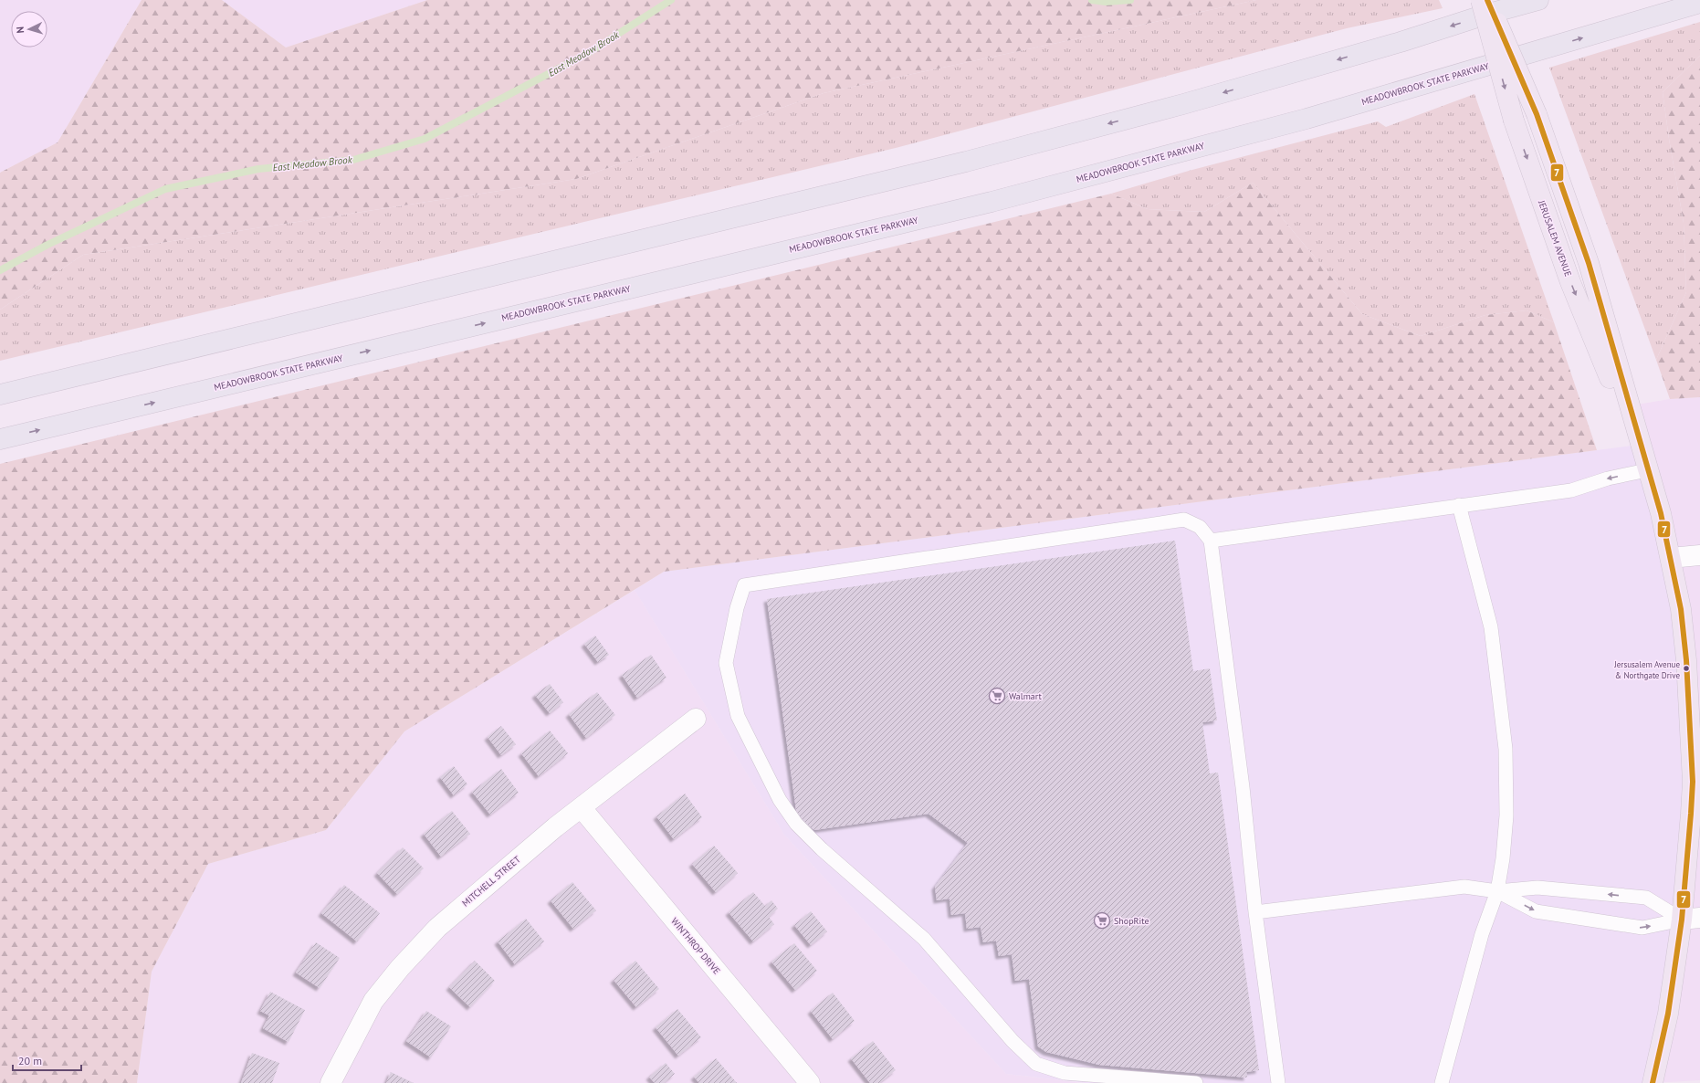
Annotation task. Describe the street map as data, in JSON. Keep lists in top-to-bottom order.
{
  "streets": {
    "highway": ["MEADOWBROOK STATE PARKWAY"],
    "main road": ["JERUSALEM AVENUE"],
    "street": ["MITCHELL STREET", "WINTHROP DRIVE"]
  },
  "crossings": [
    ["MITCHELL STREET", "WINTHROP DRIVE"]
  ],
  "water": ["East Meadow Brook"],
  "places": {
    "other": ["Jersusalem Avenue & Northgate Drive"],
    "supermarket": ["Walmart", "ShopRite"]
  },
  "lines": ["transit line 7"],
  "scale_bar": "20 m",
  "north": "left"
}
